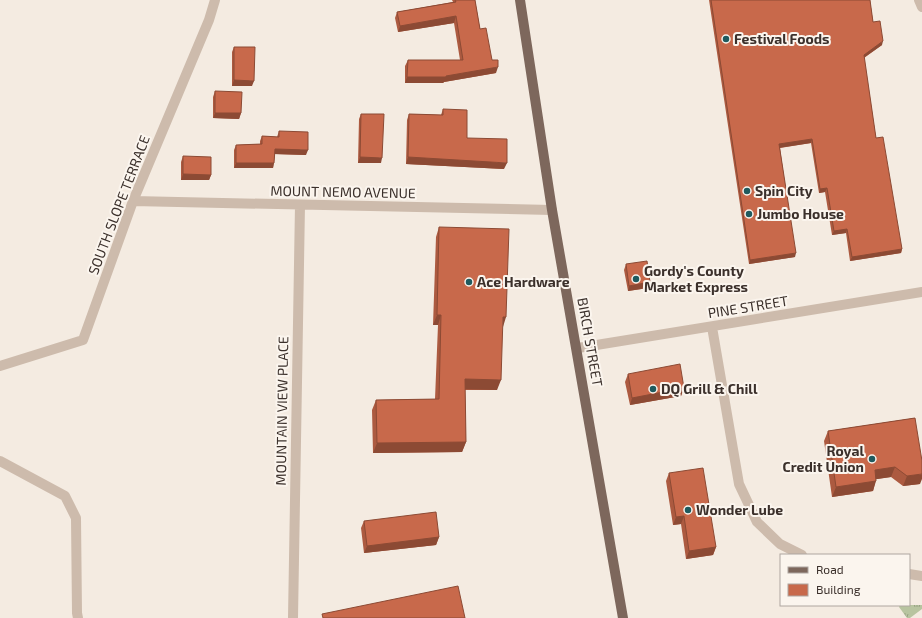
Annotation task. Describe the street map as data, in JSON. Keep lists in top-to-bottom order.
{
  "streets": {
    "main road": ["BIRCH STREET"],
    "street": [
      "MOUNT NEMO AVENUE",
      "SOUTH SLOPE TERRACE",
      "PINE STREET",
      "MOUNTAIN VIEW PLACE"
    ]
  },
  "crossings": [
    ["MOUNT NEMO AVENUE", "SOUTH SLOPE TERRACE"],
    ["MOUNT NEMO AVENUE", "BIRCH STREET"],
    ["MOUNT NEMO AVENUE", "MOUNTAIN VIEW PLACE"],
    ["PINE STREET", "BIRCH STREET"]
  ],
  "places": [
    "Festival Foods",
    "Spin City",
    "Jumbo House",
    "Gordy's County Market Express",
    "Ace Hardware",
    "DQ Grill & Chill",
    "Royal Credit Union",
    "Wonder Lube"
  ],
  "legend": ["Road", "Building"]
}
